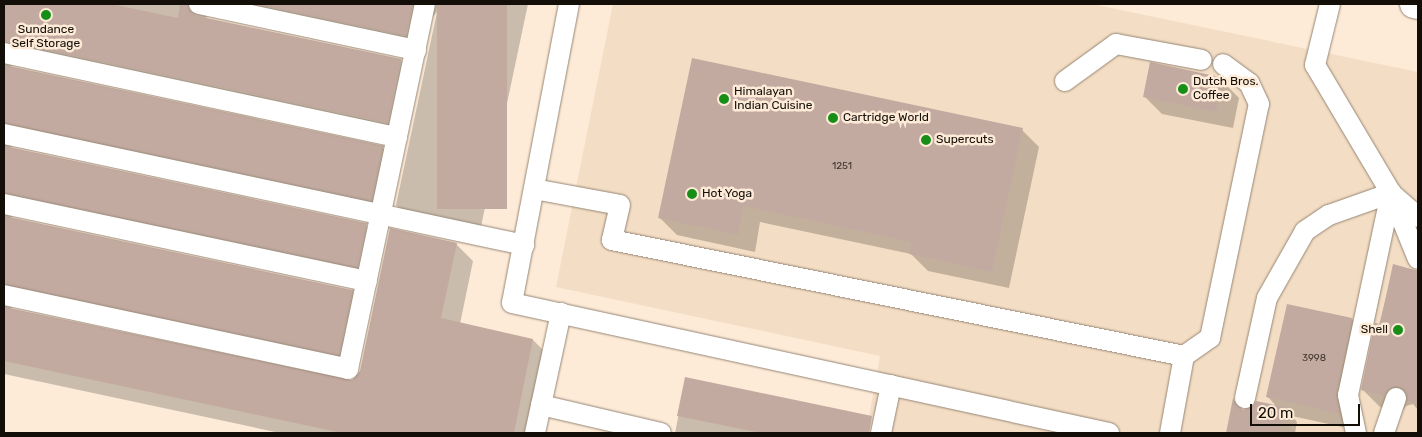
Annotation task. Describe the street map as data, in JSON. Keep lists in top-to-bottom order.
{
  "places": [
    "Sundance Self Storage",
    "Dutch Bros. Coffee",
    "Himalayan Indian Cuisine",
    "Cartridge World",
    "Supercuts",
    "Hot Yoga",
    "Shell"
  ],
  "house_numbers": ["1251", "3998"],
  "scale_bar": "20 m"
}
